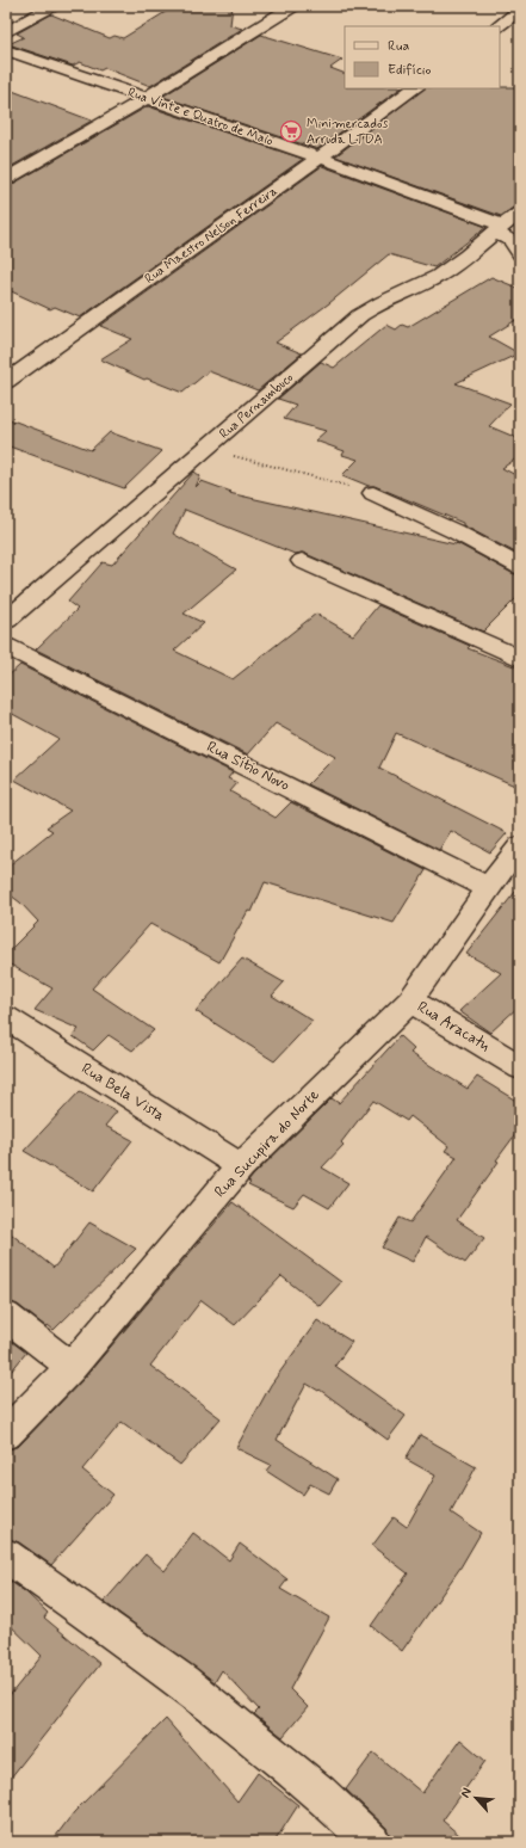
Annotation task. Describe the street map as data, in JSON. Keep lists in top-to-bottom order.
{
  "streets": {
    "street": [
      "Rua Vinte e Quatro de Maio",
      "Rua Maestro Nelson Ferreira",
      "Rua Pernambuco",
      "Rua Sítio Novo",
      "Rua Aracatu",
      "Rua Bela Vista",
      "Rua Sucupira do Norte"
    ]
  },
  "crossings": [
    ["Rua Vinte e Quatro de Maio", "Rua Maestro Nelson Ferreira"],
    ["Rua Vinte e Quatro de Maio", "Rua Pernambuco"],
    ["Rua Sítio Novo", "Rua Sucupira do Norte"],
    ["Rua Aracatu", "Rua Sucupira do Norte"],
    ["Rua Bela Vista", "Rua Sucupira do Norte"]
  ],
  "places": {
    "supermarket": ["Minimercados Arruda LTDA"]
  },
  "legend": ["Rua", "Edifício"],
  "north": "top left"
}
